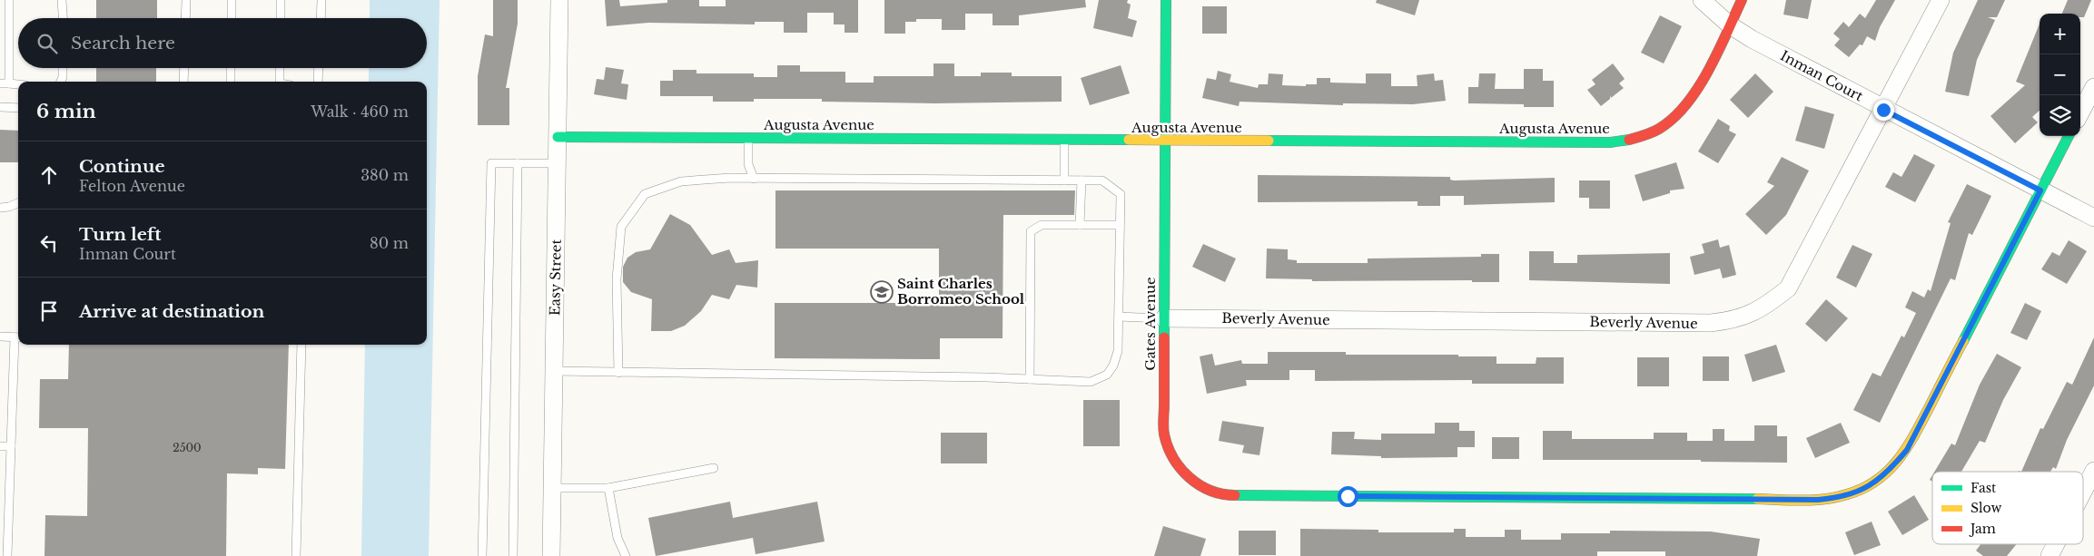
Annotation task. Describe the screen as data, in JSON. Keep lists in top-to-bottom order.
{
  "streets": {
    "street": [
      "Inman Court",
      "Augusta Avenue",
      "Easy Street",
      "Beverly Avenue",
      "Gates Avenue"
    ]
  },
  "crossings": [
    ["Inman Court", "Augusta Avenue"],
    ["Inman Court", "Beverly Avenue"],
    ["Inman Court", "Gates Avenue"],
    ["Augusta Avenue", "Easy Street"],
    ["Augusta Avenue", "Gates Avenue"],
    ["Beverly Avenue", "Gates Avenue"]
  ],
  "places": {
    "school or university": ["Saint Charles Borromeo School"]
  },
  "house_numbers": ["2500"],
  "legend": ["Fast", "Slow", "Jam"],
  "page": {
    "map_buttons": ["+", "−"],
    "search": "Search here",
    "heading": ["6 min", "Walk · 460 m"],
    "list": [
      ["Continue", "Felton Avenue", "380 m"],
      ["Turn left", "Inman Court", "80 m"],
      "Arrive at destination"
    ]
  }
}
